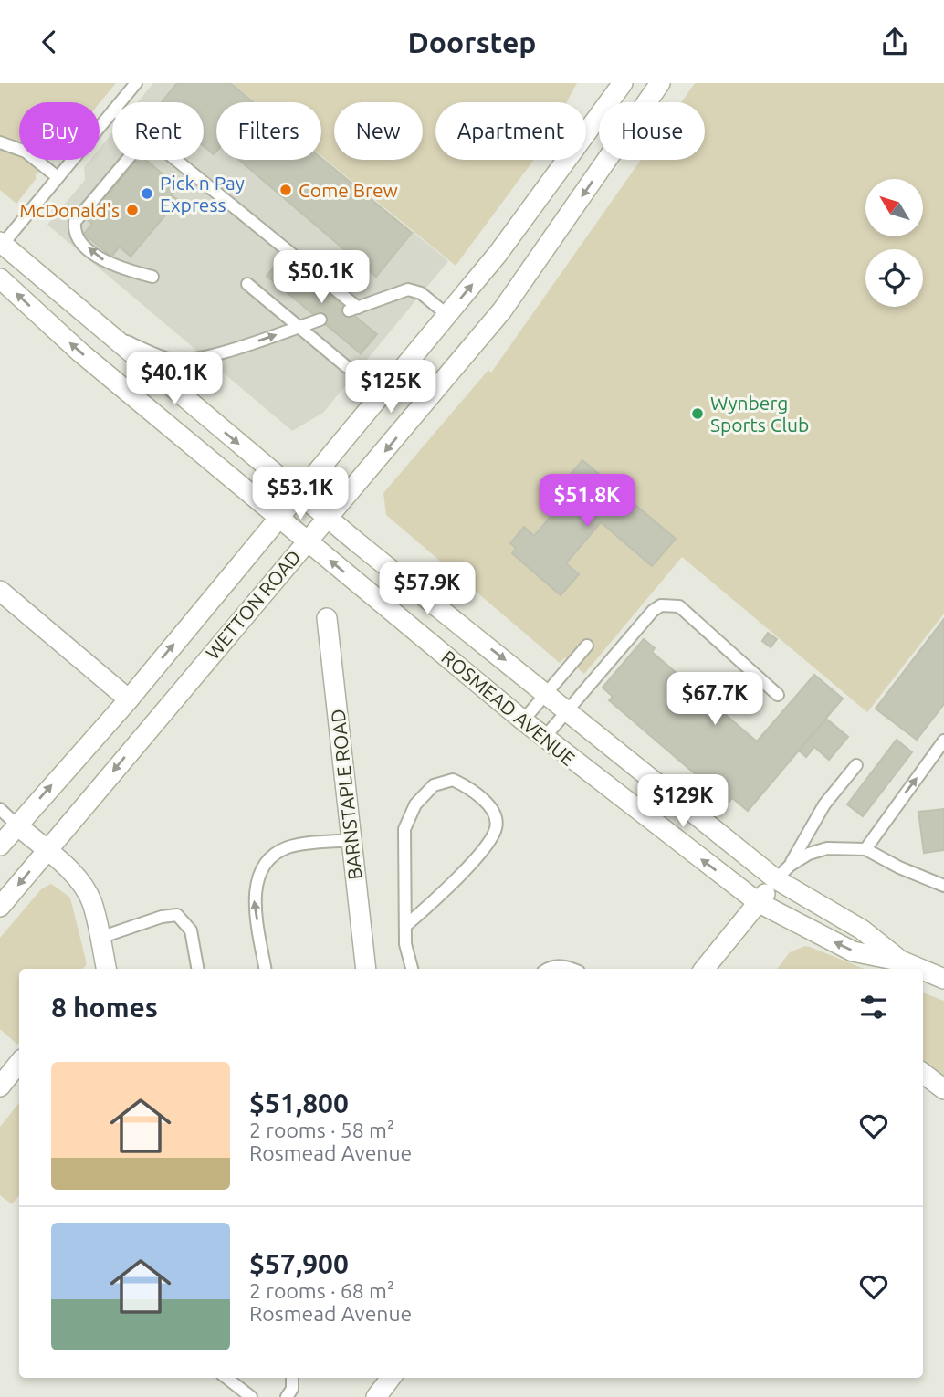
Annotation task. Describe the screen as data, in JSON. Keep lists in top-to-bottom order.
{
  "streets": {
    "main road": ["WETTON ROAD", "ROSMEAD AVENUE", "BARNSTAPLE ROAD"]
  },
  "crossings": [
    ["WETTON ROAD", "ROSMEAD AVENUE"]
  ],
  "places": [
    "Come Brew",
    "Pick n Pay Express",
    "McDonald's",
    "Wynberg Sports Club"
  ],
  "north": "top left",
  "page": {
    "header": "Doorstep",
    "chip": [
      "Buy",
      "Rent",
      "Filters",
      "New",
      "Apartment",
      "House"
    ],
    "price": [
      "$50.1K",
      "$40.1K",
      "$125K",
      "$53.1K",
      "$51.8K",
      "$57.9K",
      "$67.7K",
      "$129K"
    ],
    "heading": "8 homes",
    "list": [
      {
        "name": "$51,800",
        "note": "2 rooms · 58 m² · Rosmead Avenue"
      },
      {
        "name": "$57,900",
        "note": "2 rooms · 68 m² · Rosmead Avenue"
      }
    ]
  }
}
